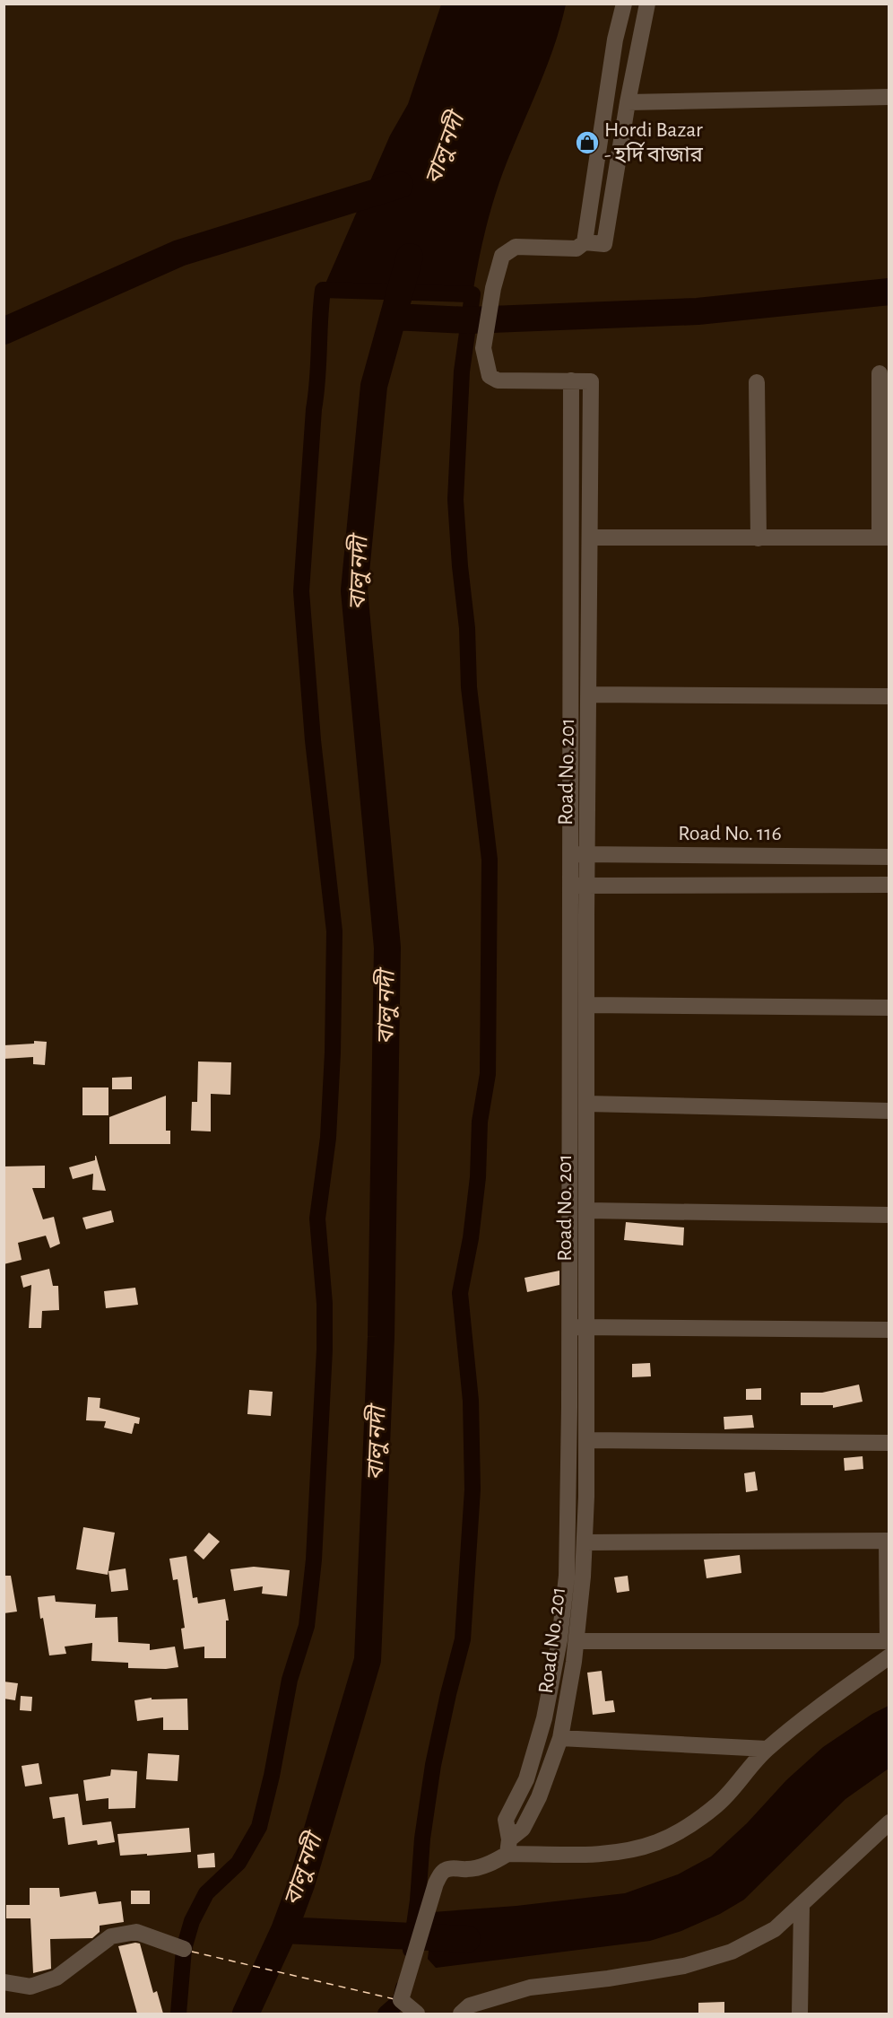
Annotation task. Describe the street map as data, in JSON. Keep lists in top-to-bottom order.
{
  "streets": {
    "street": ["Road No. 201", "Road No. 116"]
  },
  "crossings": [
    ["Road No. 201", "Road No. 116"]
  ],
  "water": ["বালু নদী"],
  "places": {
    "shop": ["Hordi Bazar - হর্দি বাজার"]
  }
}
